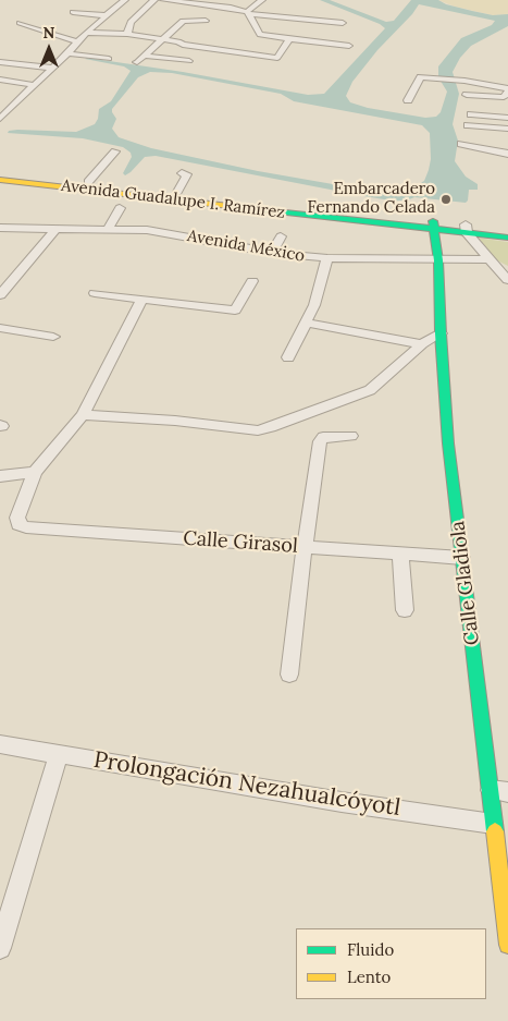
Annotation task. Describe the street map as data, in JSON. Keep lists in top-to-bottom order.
{
  "streets": {
    "main road": ["Avenida Guadalupe I. Ramírez", "Calle Gladiola"],
    "street": ["Avenida México", "Calle Girasol", "Prolongación Nezahualcóyotl"]
  },
  "crossings": [
    ["Avenida Guadalupe I. Ramírez", "Calle Gladiola"],
    ["Avenida México", "Calle Gladiola"],
    ["Calle Girasol", "Calle Gladiola"],
    ["Calle Gladiola", "Prolongación Nezahualcóyotl"]
  ],
  "places": ["Embarcadero Fernando Celada"],
  "legend": ["Fluido", "Lento"],
  "north": "top"
}
